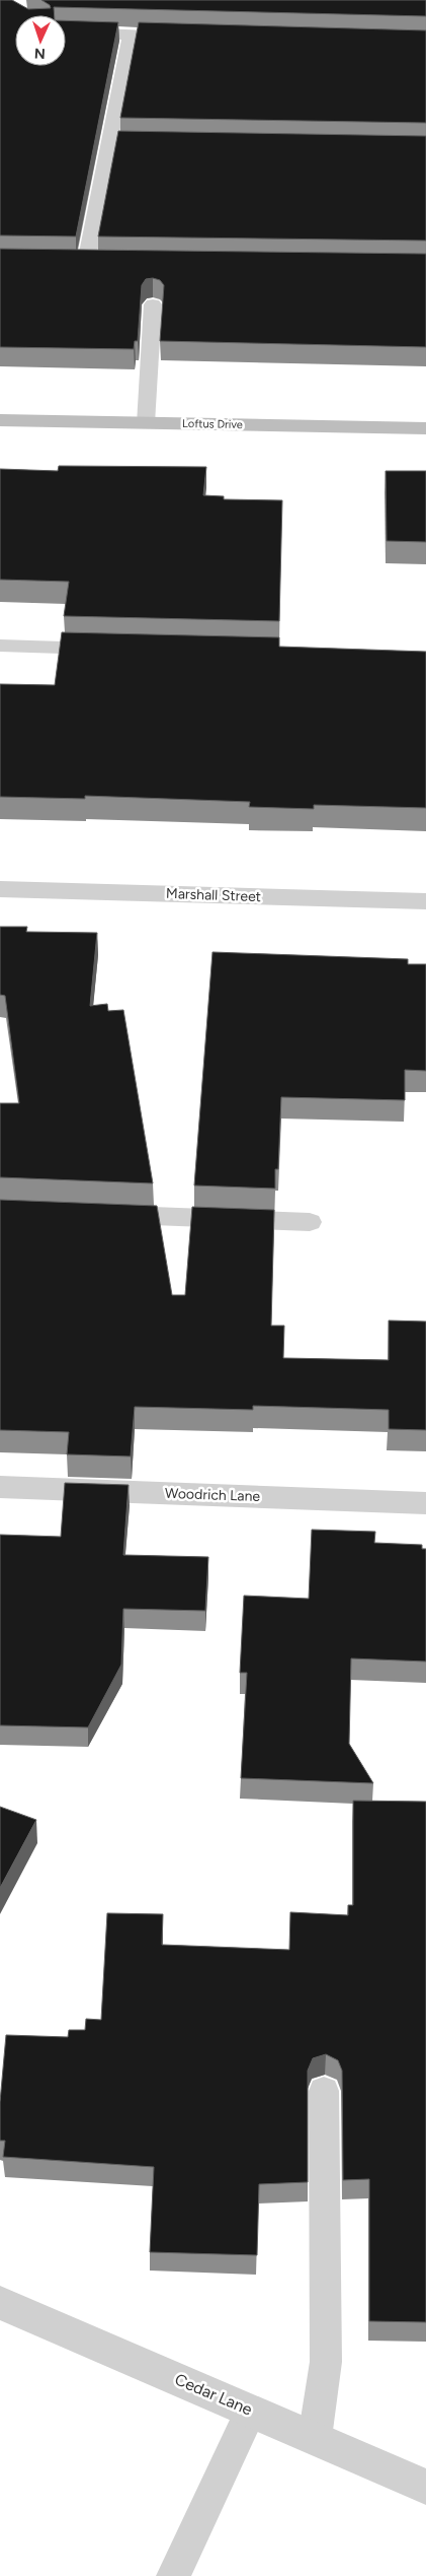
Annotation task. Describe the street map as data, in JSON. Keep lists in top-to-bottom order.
{
  "streets": {
    "main road": ["Loftus Drive"],
    "street": ["Marshall Street", "Woodrich Lane", "Cedar Lane"]
  },
  "north": "bottom"
}
